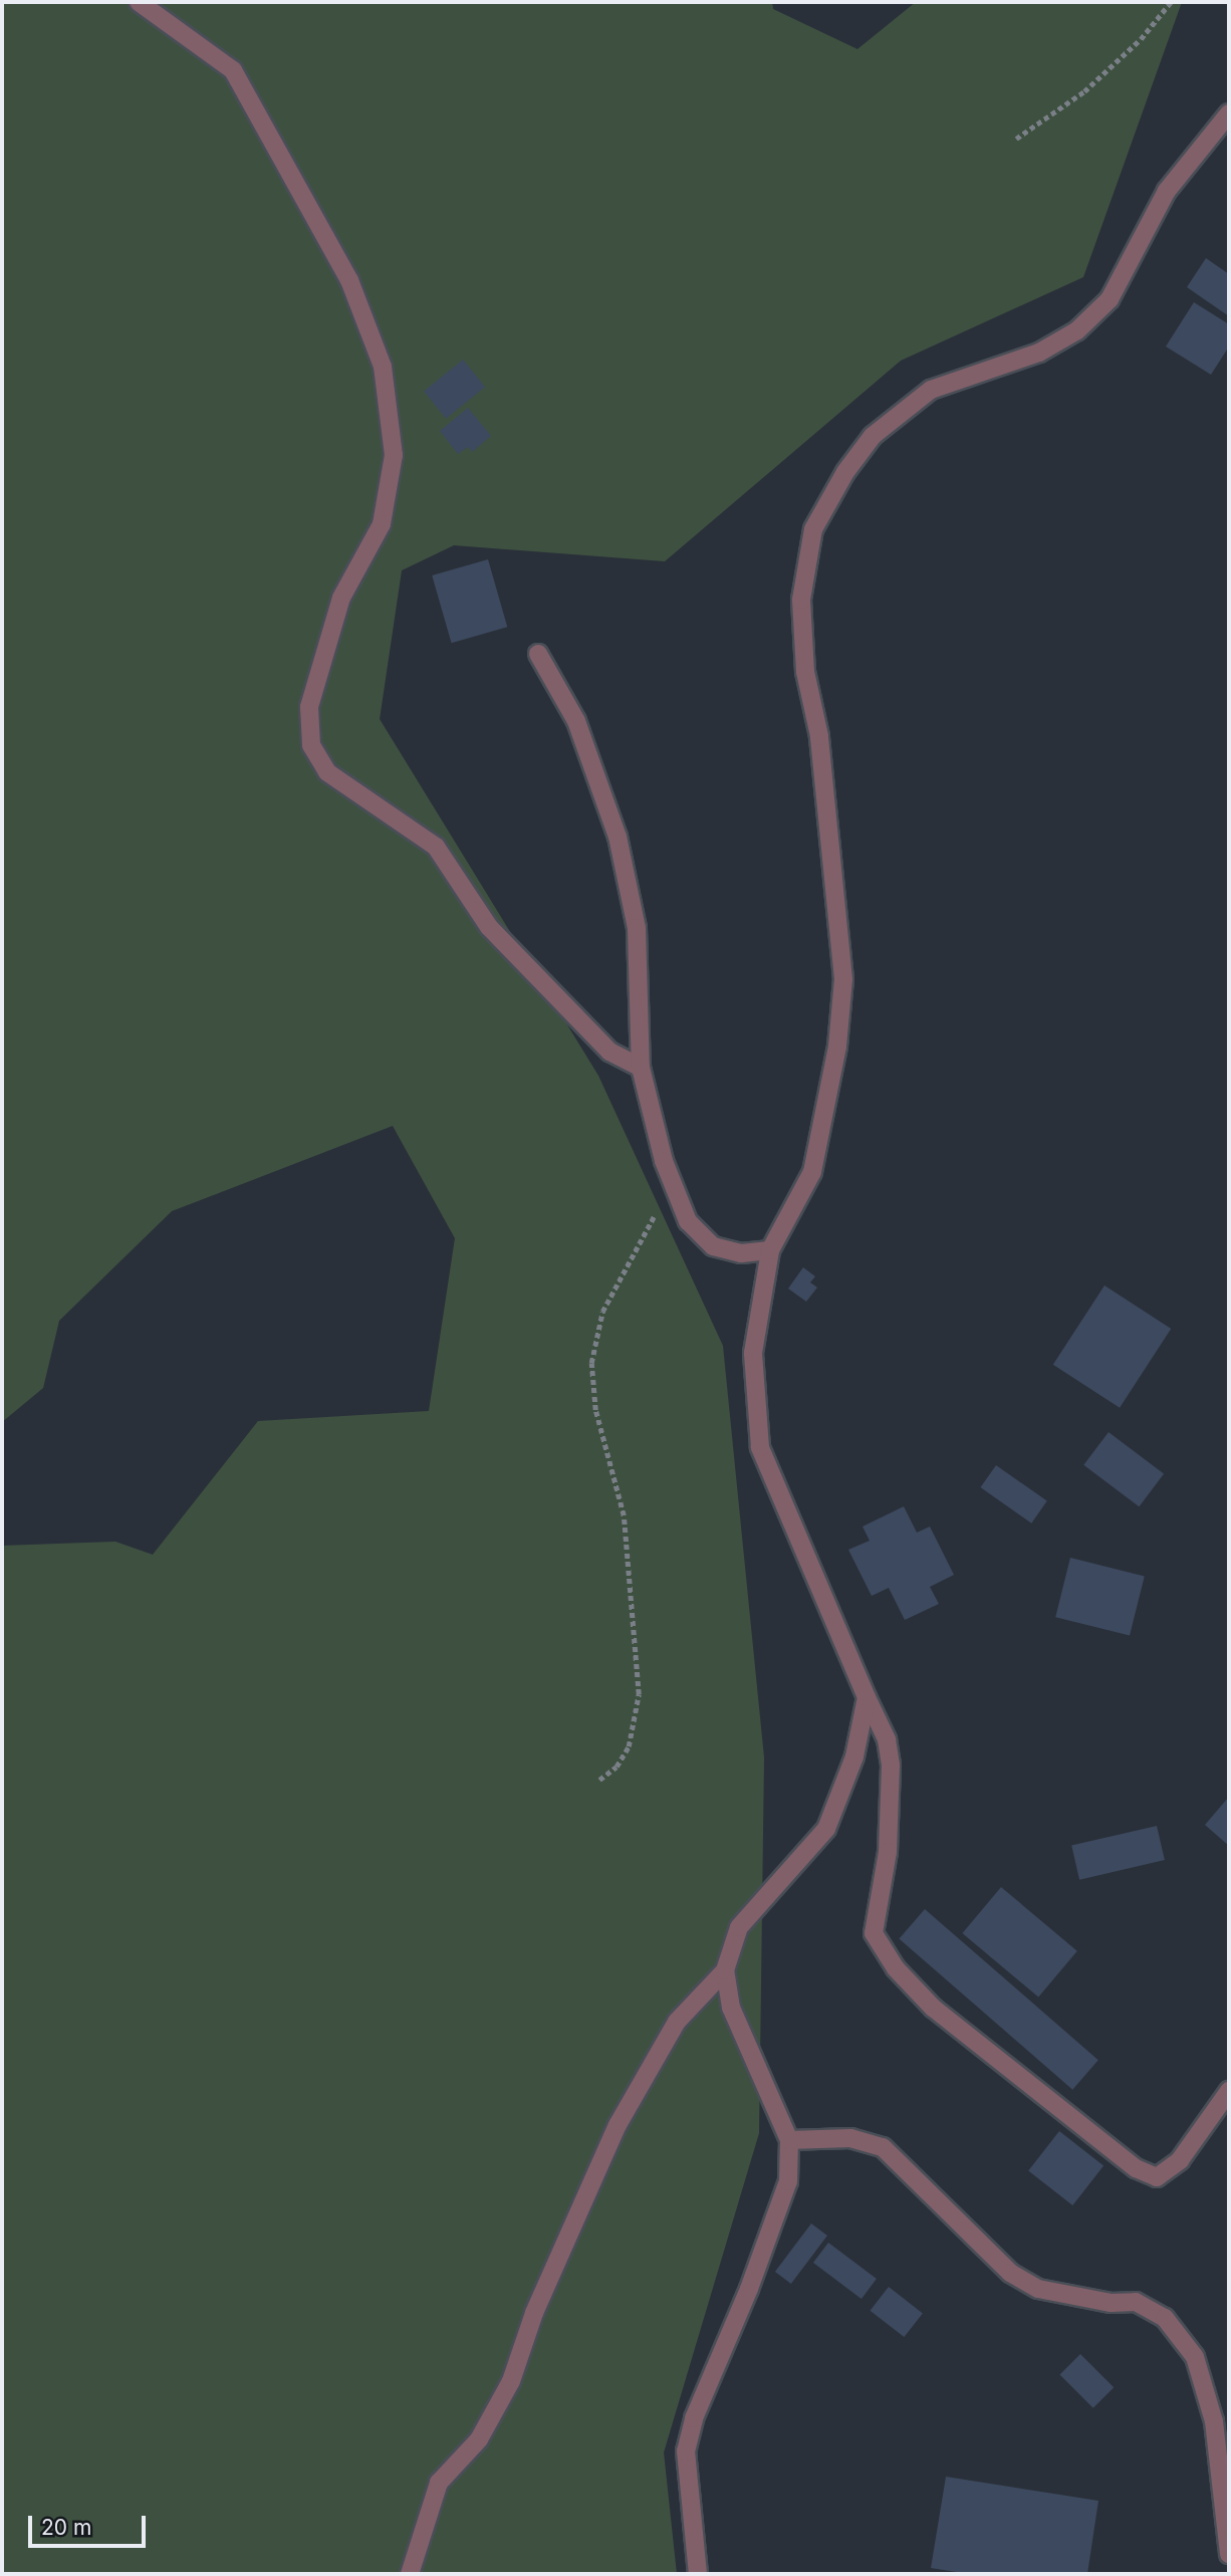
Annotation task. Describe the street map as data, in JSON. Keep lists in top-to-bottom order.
{
  "scale_bar": "20 m"
}
